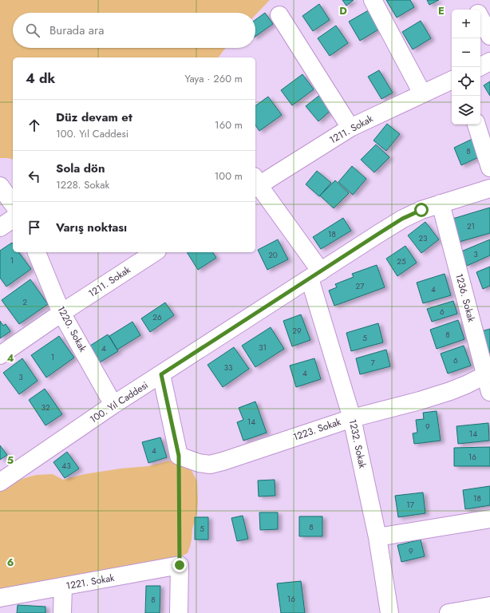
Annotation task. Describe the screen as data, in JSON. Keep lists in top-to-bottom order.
{
  "streets": {
    "street": [
      "1211. Sokak",
      "1236. Sokak",
      "1220. Sokak",
      "100. Yıl Caddesi",
      "1223. Sokak",
      "1232. Sokak",
      "1221. Sokak"
    ]
  },
  "crossings": [
    ["1211. Sokak", "1220. Sokak"],
    ["1211. Sokak", "1232. Sokak"],
    ["1236. Sokak", "100. Yıl Caddesi"],
    ["1236. Sokak", "1223. Sokak"],
    ["1220. Sokak", "100. Yıl Caddesi"],
    ["100. Yıl Caddesi", "1232. Sokak"],
    ["1223. Sokak", "1232. Sokak"]
  ],
  "house_numbers": [
    "8",
    "21",
    "18",
    "23",
    "3",
    "20",
    "1",
    "25",
    "27",
    "4",
    "2",
    "6",
    "26",
    "29",
    "8",
    "5",
    "31",
    "4",
    "1",
    "6",
    "7",
    "33",
    "4",
    "3",
    "32",
    "14",
    "9",
    "14",
    "4",
    "16",
    "43",
    "18",
    "17",
    "8",
    "5",
    "9",
    "16",
    "8"
  ],
  "page": {
    "map_buttons": ["+", "−"],
    "search": "Burada ara",
    "heading": ["4 dk", "Yaya · 260 m"],
    "list": [
      ["Düz devam et", "100. Yıl Caddesi", "160 m"],
      ["Sola dön", "1228. Sokak", "100 m"],
      "Varış noktası"
    ]
  },
  "grid": {
    "columns": ["D", "E"],
    "rows": ["4", "5", "6"]
  }
}
